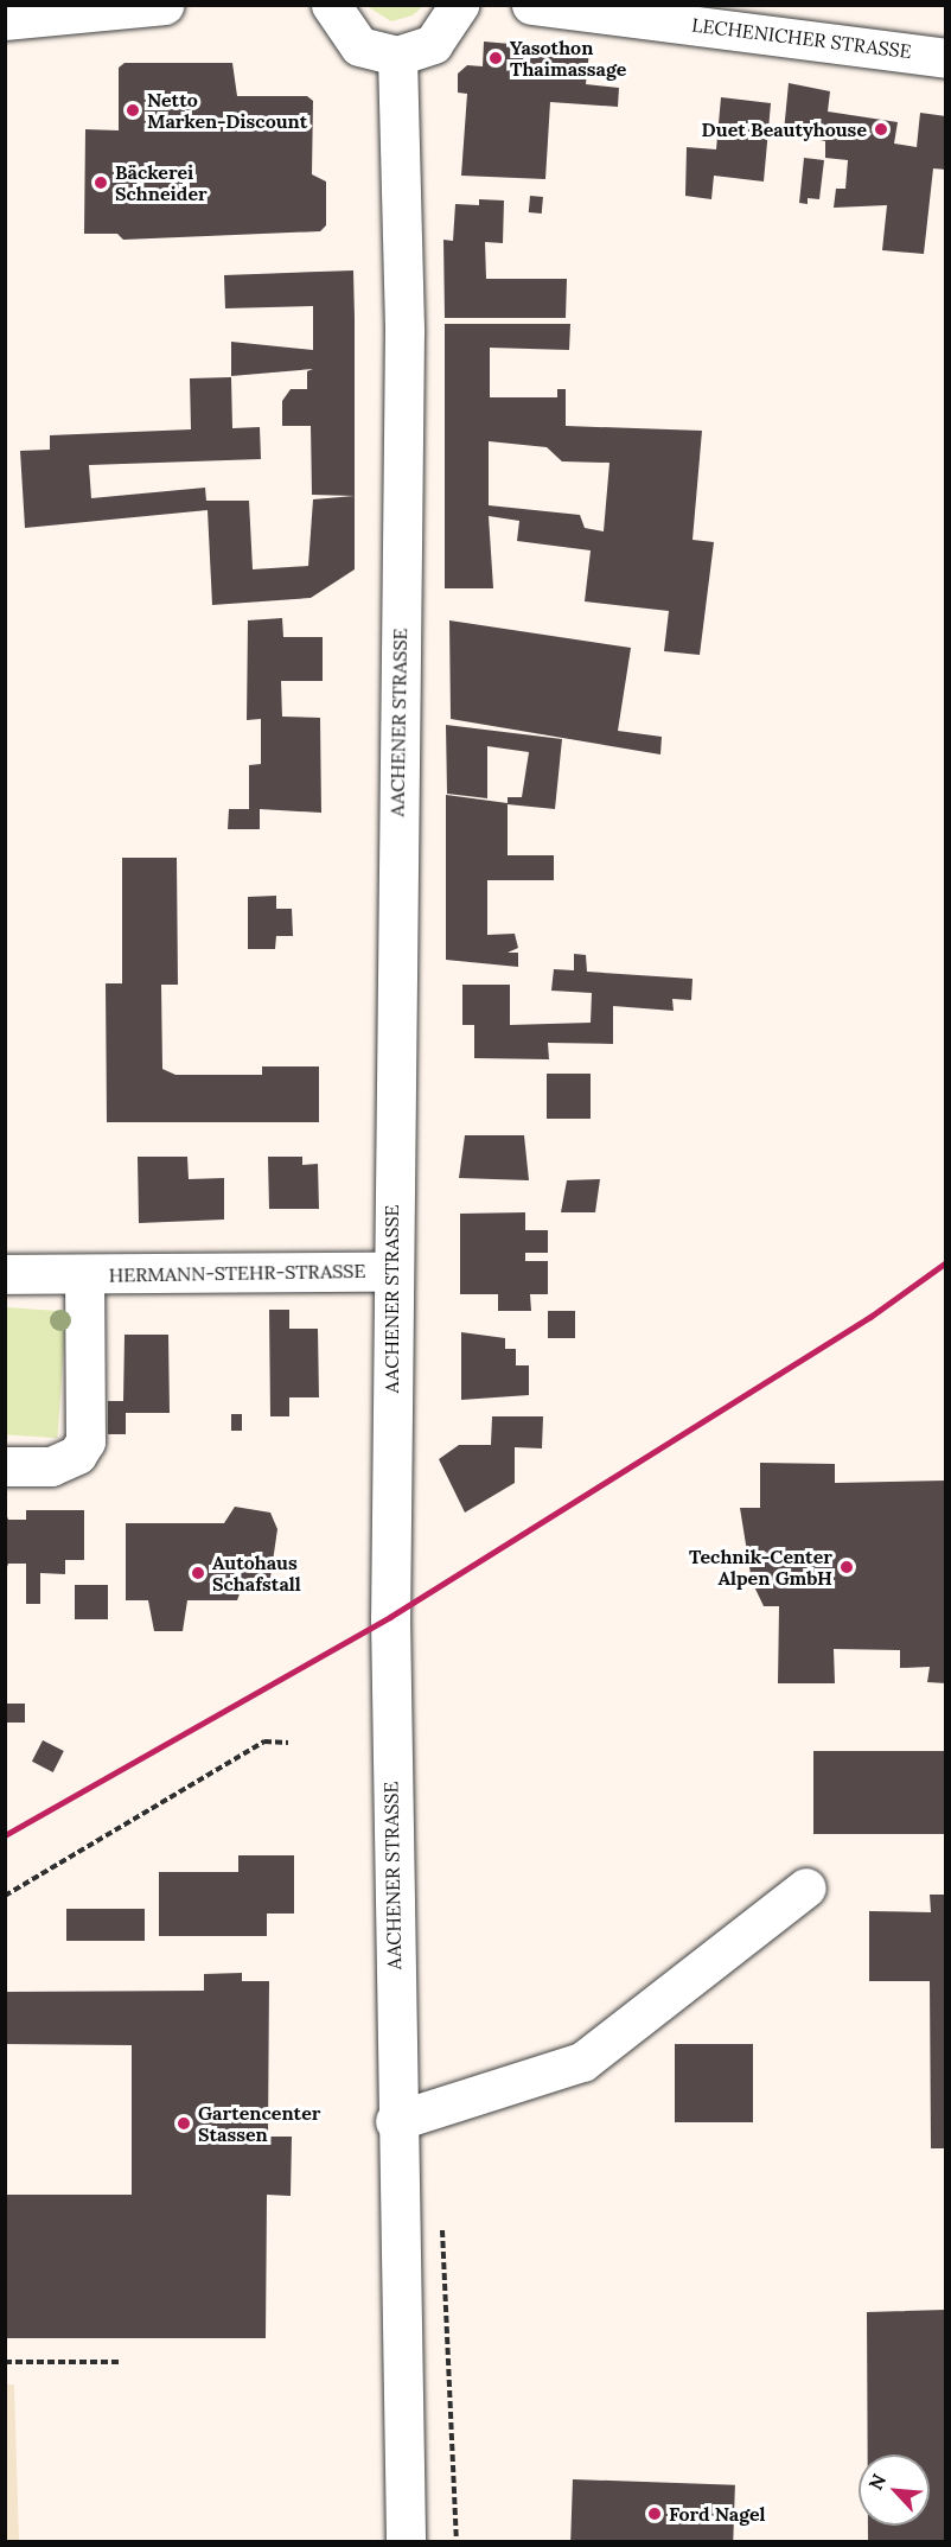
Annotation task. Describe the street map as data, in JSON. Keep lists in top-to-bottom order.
{
  "streets": {
    "street": ["LECHENICHER STRASSE", "AACHENER STRASSE", "HERMANN-STEHR-STRASSE"]
  },
  "crossings": [
    ["AACHENER STRASSE", "HERMANN-STEHR-STRASSE"]
  ],
  "places": [
    "Yasothon Thaimassage",
    "Netto Marken-Discount",
    "Duet Beautyhouse",
    "Bäckerei Schneider",
    "Technik-Center Alpen GmbH",
    "Autohaus Schafstall",
    "Gartencenter Stassen",
    "Ford Nagel"
  ],
  "north": "top left"
}
